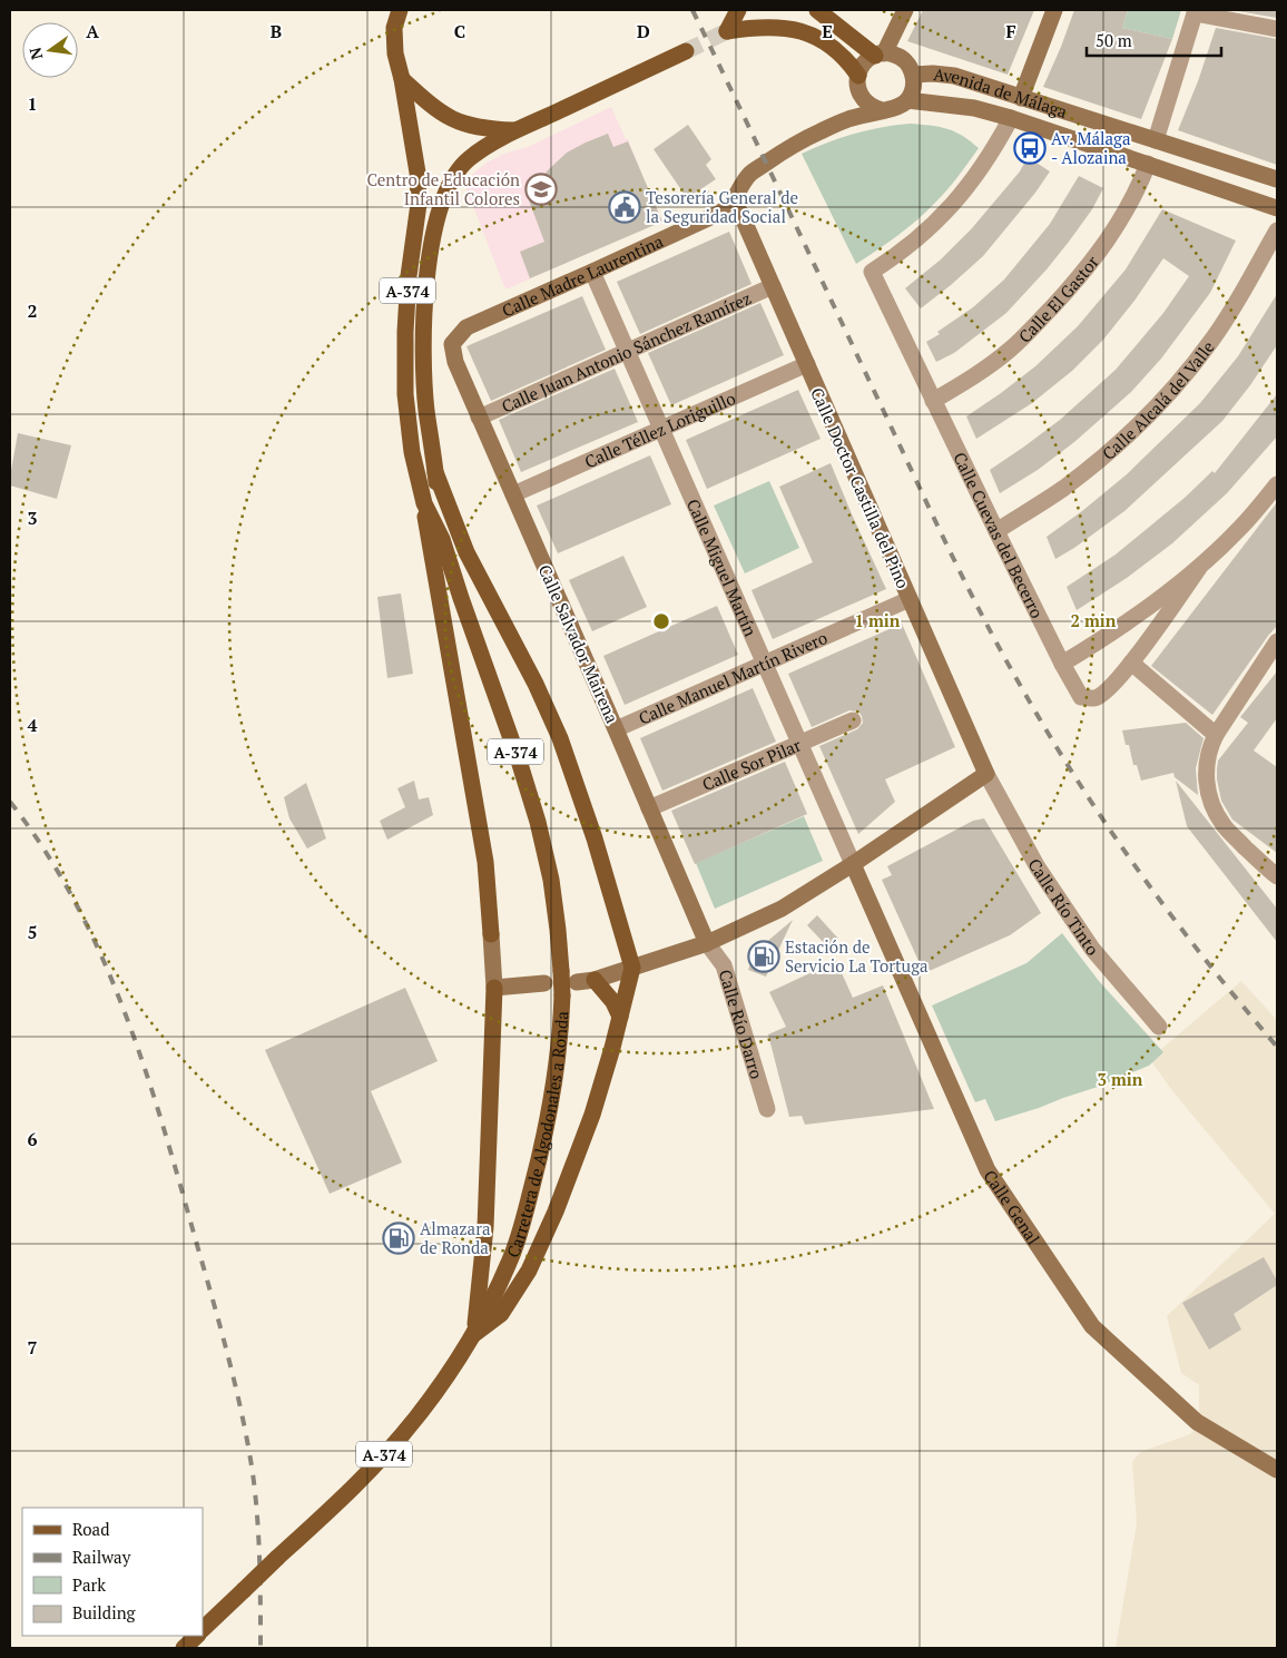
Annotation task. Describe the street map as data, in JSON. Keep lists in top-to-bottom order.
{
  "streets": {
    "main road": [
      "Avenida de Málaga",
      "Calle Madre Laurentina",
      "A-374",
      "Calle Doctor Castilla del Pino",
      "Calle Salvador Mairena",
      "Carretera de Algodonales a Ronda",
      "Calle Genal"
    ],
    "street": [
      "Calle El Gastor",
      "Calle Juan Antonio Sánchez Ramírez",
      "Calle Alcalá del Valle",
      "Calle Téllez Loriguillo",
      "Calle Cuevas del Becerro",
      "Calle Miguel Martín",
      "Calle Manuel Martín Rivero",
      "Calle Sor Pilar",
      "Calle Río Tinto",
      "Calle Río Darro"
    ]
  },
  "crossings": [
    ["Avenida de Málaga", "Calle Madre Laurentina"],
    ["Avenida de Málaga", "Calle El Gastor"],
    ["Avenida de Málaga", "Calle Cuevas del Becerro"],
    ["Calle Madre Laurentina", "Calle Doctor Castilla del Pino"],
    ["Calle Madre Laurentina", "Calle Miguel Martín"],
    ["Calle Madre Laurentina", "Calle Salvador Mairena"],
    ["Calle El Gastor", "Calle Cuevas del Becerro"],
    ["Calle Juan Antonio Sánchez Ramírez", "Calle Doctor Castilla del Pino"],
    ["Calle Juan Antonio Sánchez Ramírez", "Calle Miguel Martín"],
    ["Calle Juan Antonio Sánchez Ramírez", "Calle Salvador Mairena"],
    ["Calle Alcalá del Valle", "Calle Cuevas del Becerro"],
    ["Calle Téllez Loriguillo", "Calle Doctor Castilla del Pino"],
    ["Calle Téllez Loriguillo", "Calle Miguel Martín"],
    ["Calle Téllez Loriguillo", "Calle Salvador Mairena"],
    ["Calle Doctor Castilla del Pino", "Calle Manuel Martín Rivero"],
    ["Calle Doctor Castilla del Pino", "Calle Río Tinto"],
    ["Calle Miguel Martín", "Calle Manuel Martín Rivero"],
    ["Calle Miguel Martín", "Calle Sor Pilar"],
    ["Calle Miguel Martín", "Calle Genal"],
    ["Calle Salvador Mairena", "Calle Manuel Martín Rivero"],
    ["Calle Salvador Mairena", "Calle Sor Pilar"],
    ["Calle Salvador Mairena", "Calle Río Darro"]
  ],
  "places": {
    "bus stop": ["Av. Málaga - Alozaina"],
    "school or university": ["Centro de Educación Infantil Colores"],
    "public building": ["Tesorería General de la Seguridad Social"],
    "fuel station": ["Estación de Servicio La Tortuga", "Almazara de Ronda"]
  },
  "legend": [
    "Road",
    "Railway",
    "Park",
    "Building"
  ],
  "scale_bar": "50 m",
  "north": "left",
  "grid": {
    "columns": [
      "A",
      "B",
      "C",
      "D",
      "E",
      "F"
    ],
    "rows": [
      "1",
      "2",
      "3",
      "4",
      "5",
      "6",
      "7"
    ]
  },
  "rings": ["1 min", "2 min", "3 min"]
}
